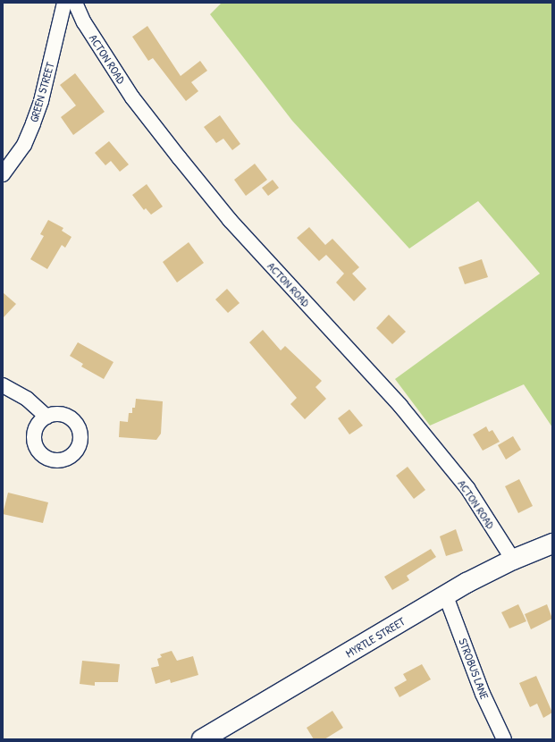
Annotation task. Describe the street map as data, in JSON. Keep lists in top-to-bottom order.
{
  "streets": {
    "street": [
      "ACTON ROAD",
      "GREEN STREET",
      "MYRTLE STREET",
      "STROBUS LANE"
    ]
  },
  "crossings": [
    ["ACTON ROAD", "MYRTLE STREET"],
    ["MYRTLE STREET", "STROBUS LANE"]
  ]
}
